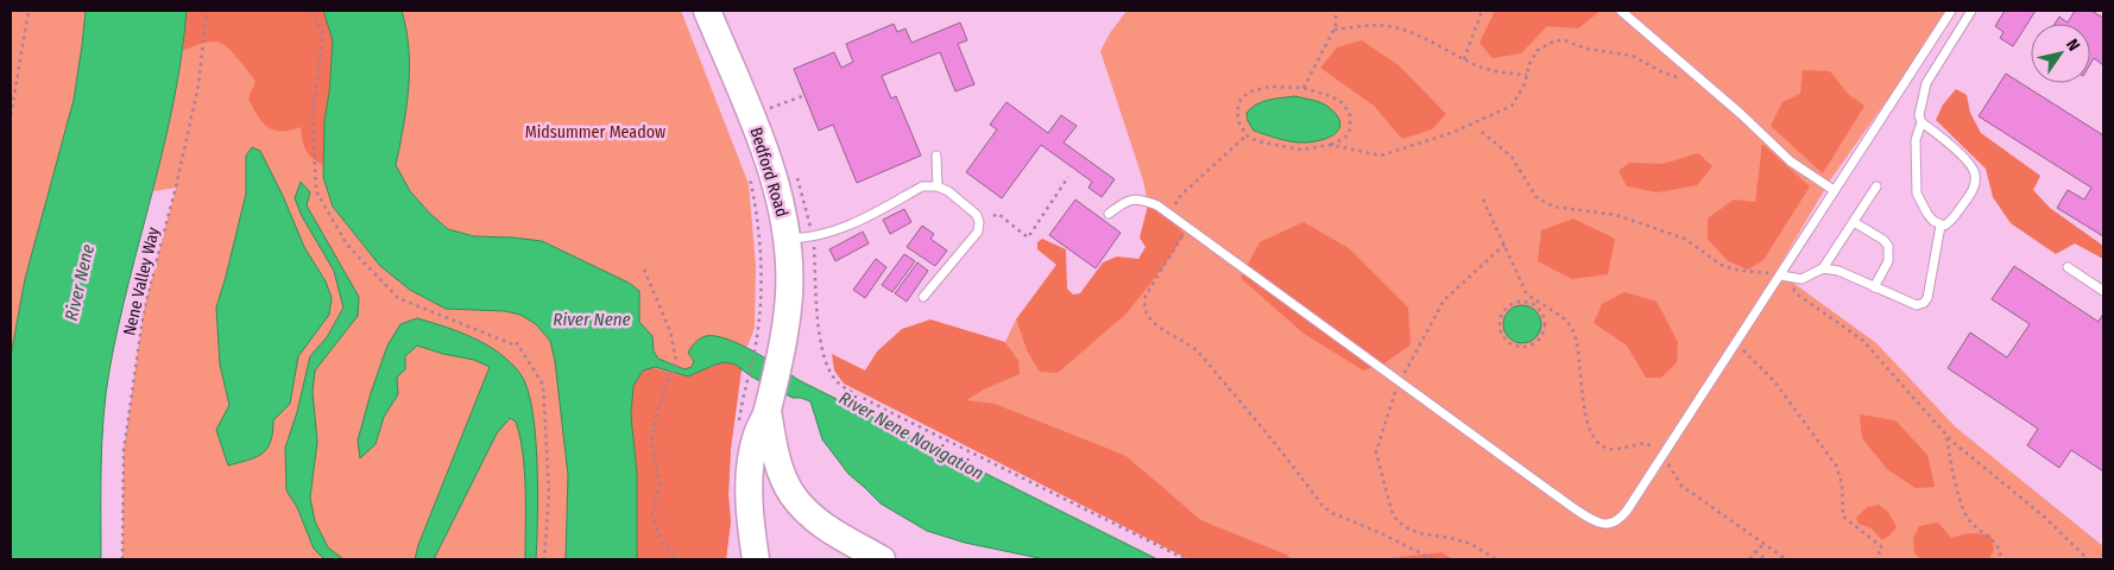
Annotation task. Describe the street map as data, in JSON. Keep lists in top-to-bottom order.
{
  "streets": {
    "main road": ["Bedford Road"],
    "path": ["Nene Valley Way"]
  },
  "water": ["River Nene", "River Nene Navigation"],
  "parks": ["Midsummer Meadow"],
  "north": "top right"
}
